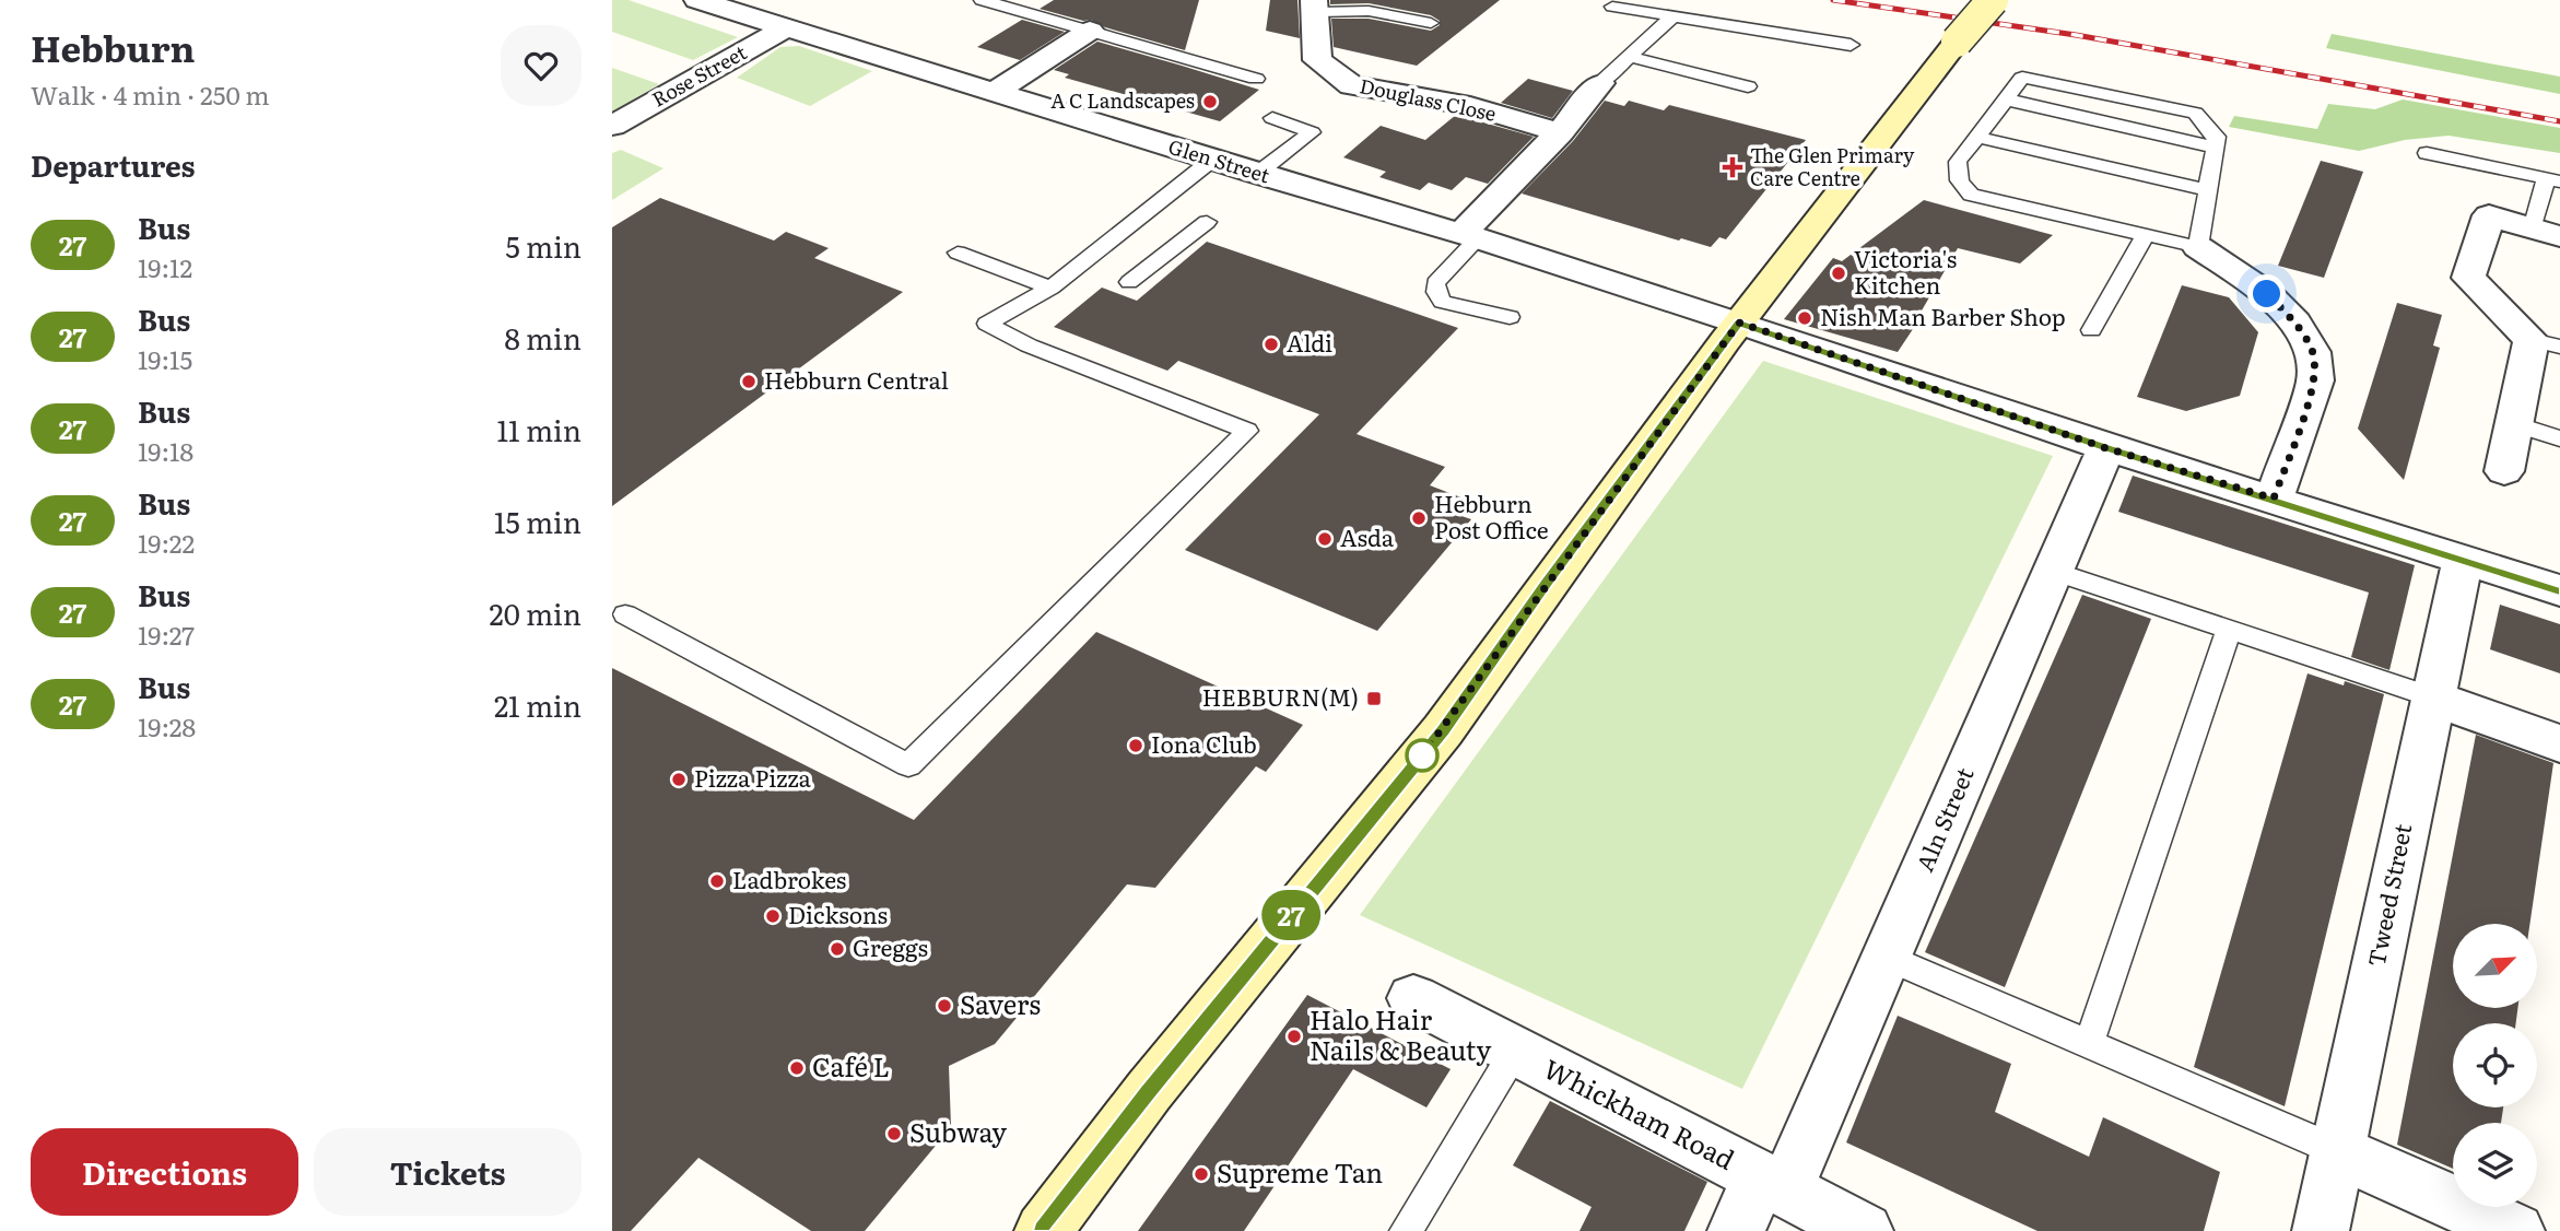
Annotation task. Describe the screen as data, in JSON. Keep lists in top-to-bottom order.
{
  "streets": {
    "street": [
      "Rose Street",
      "Douglass Close",
      "Glen Street",
      "Aln Street",
      "Tweed Street",
      "Whickham Road"
    ]
  },
  "crossings": [
    ["Rose Street", "Glen Street"],
    ["Glen Street", "Aln Street"],
    ["Glen Street", "Tweed Street"],
    ["Aln Street", "Whickham Road"]
  ],
  "places": {
    "other": [
      "A C Landscapes",
      "Victoria's Kitchen",
      "Nish Man Barber Shop",
      "Aldi",
      "Hebburn Central",
      "Hebburn Post Office",
      "Asda",
      "Iona Club",
      "Pizza Pizza",
      "Ladbrokes",
      "Dicksons",
      "Greggs",
      "Savers",
      "Halo Hair Nails & Beauty",
      "Café L",
      "Subway",
      "Supreme Tan"
    ],
    "health": ["The Glen Primary Care Centre"],
    "transit": ["HEBBURN(M)"]
  },
  "lines": ["bus line 27"],
  "north": "top right",
  "page": {
    "heading": [
      ["Hebburn", "Walk · 4 min · 250 m"],
      "Departures"
    ],
    "on_map": "27",
    "list": [
      {
        "mark": "27",
        "name": "Bus",
        "note": "19:12",
        "value": "5 min"
      },
      {
        "mark": "27",
        "name": "Bus",
        "note": "19:15",
        "value": "8 min"
      },
      {
        "mark": "27",
        "name": "Bus",
        "note": "19:18",
        "value": "11 min"
      },
      {
        "mark": "27",
        "name": "Bus",
        "note": "19:22",
        "value": "15 min"
      },
      {
        "mark": "27",
        "name": "Bus",
        "note": "19:27",
        "value": "20 min"
      },
      {
        "mark": "27",
        "name": "Bus",
        "note": "19:28",
        "value": "21 min"
      }
    ],
    "buttons": ["Directions", "Tickets"]
  }
}
